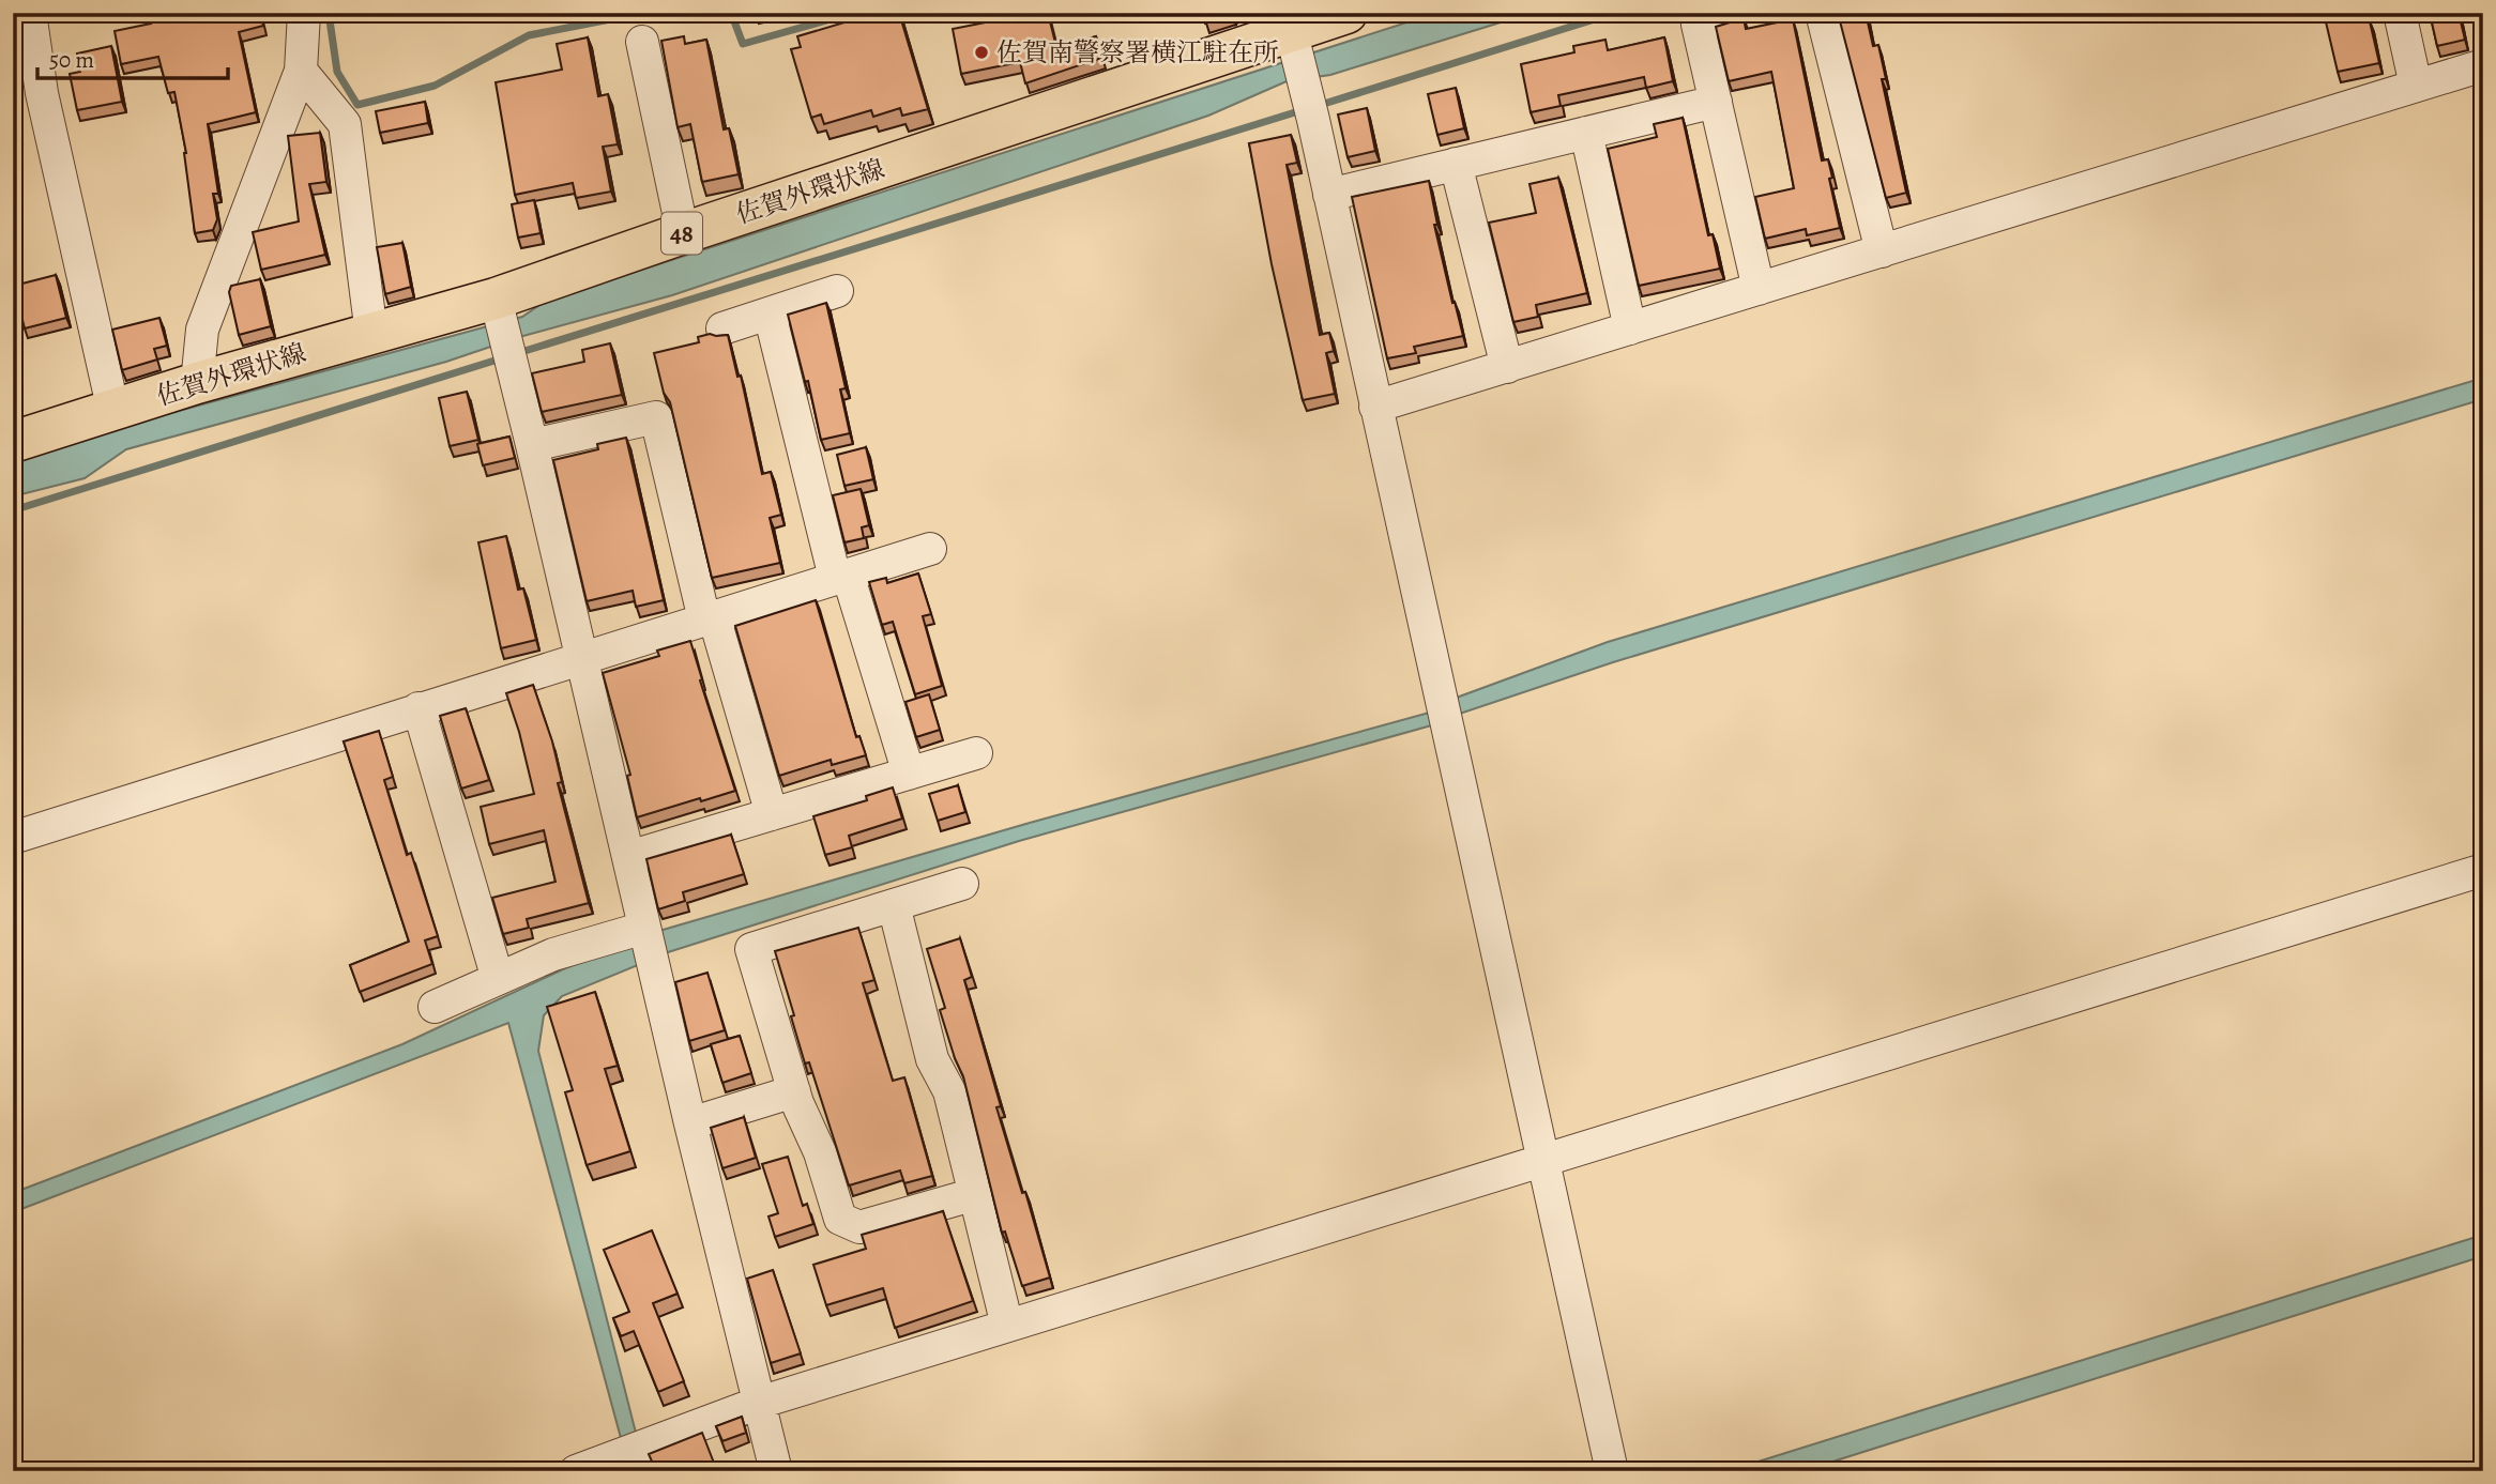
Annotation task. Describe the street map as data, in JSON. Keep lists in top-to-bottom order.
{
  "streets": {
    "main road": ["佐賀外環状線", "48"]
  },
  "places": ["佐賀南警察署横江駐在所"],
  "scale_bar": "50 m"
}
